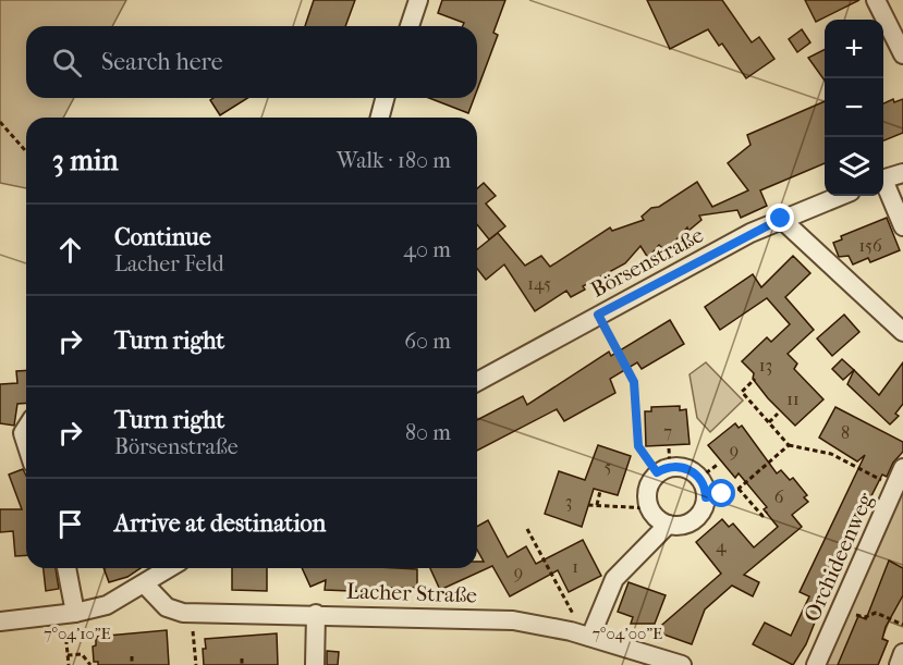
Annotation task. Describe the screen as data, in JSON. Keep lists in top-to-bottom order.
{
  "streets": {
    "street": ["Börsenstraße", "Orchideenweg", "Lacher Straße"]
  },
  "house_numbers": [
    "156",
    "145",
    "13",
    "11",
    "7",
    "8",
    "9",
    "5",
    "6",
    "3",
    "4",
    "1",
    "9"
  ],
  "page": {
    "map_buttons": ["+", "−"],
    "search": "Search here",
    "heading": ["3 min", "Walk · 180 m"],
    "list": [
      ["Continue", "Lacher Feld", "40 m"],
      ["Turn right", "60 m"],
      ["Turn right", "Börsenstraße", "80 m"],
      "Arrive at destination"
    ]
  },
  "coordinates": ["7°04'10\"E", "7°04'00\"E"]
}
